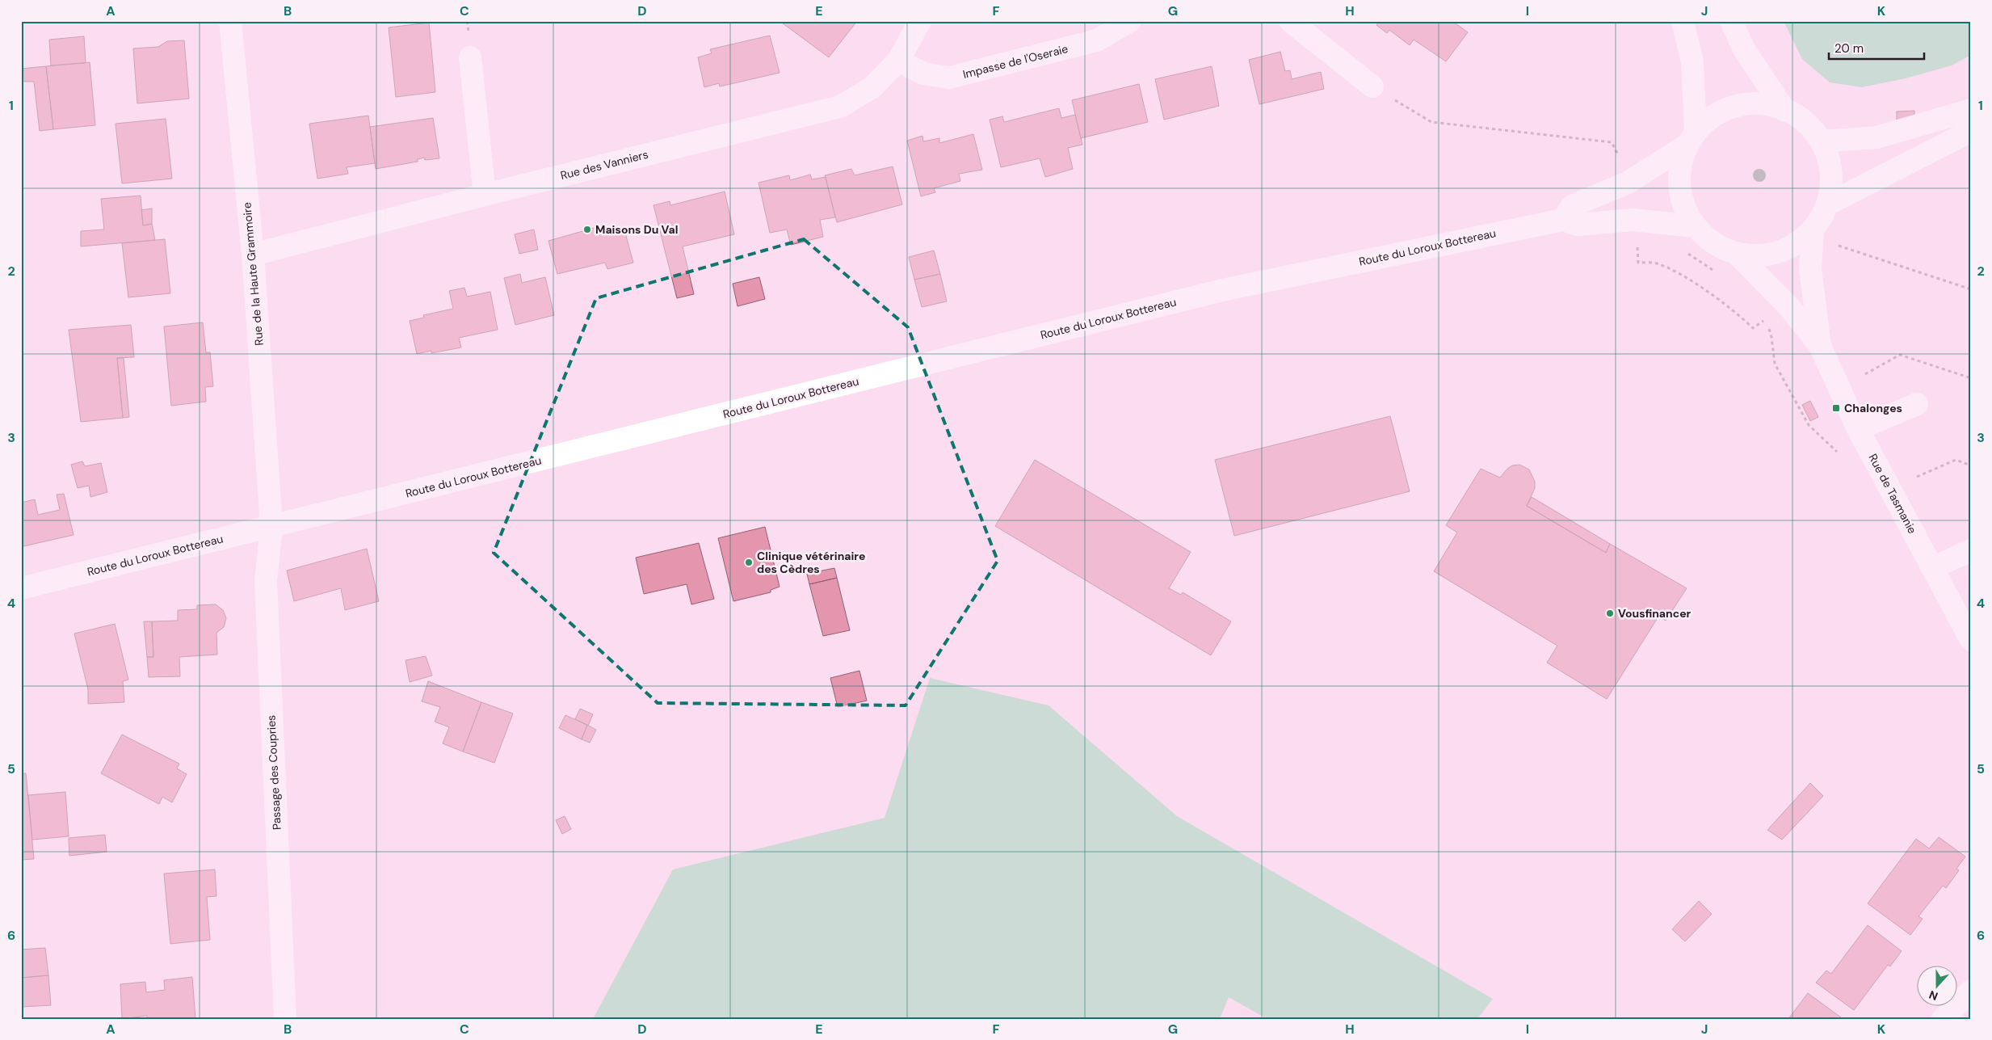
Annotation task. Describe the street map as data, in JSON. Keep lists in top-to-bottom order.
{
  "streets": {
    "street": [
      "Impasse de l'Oseraie",
      "Rue des Vanniers",
      "Route du Loroux Bottereau",
      "Rue de la Haute Grammoire",
      "Rue de Tasmanie",
      "Passage des Coupries"
    ]
  },
  "crossings": [
    ["Impasse de l'Oseraie", "Rue des Vanniers"],
    ["Rue des Vanniers", "Rue de la Haute Grammoire"],
    ["Route du Loroux Bottereau", "Rue de la Haute Grammoire"],
    ["Route du Loroux Bottereau", "Passage des Coupries"],
    ["Rue de la Haute Grammoire", "Passage des Coupries"]
  ],
  "places": {
    "other": ["Maisons Du Val", "Clinique vétérinaire des Cèdres", "Vousfinancer"],
    "transit": ["Chalonges"]
  },
  "scale_bar": "20 m",
  "north": "bottom",
  "grid": {
    "columns": [
      "A",
      "B",
      "C",
      "D",
      "E",
      "F",
      "G",
      "H",
      "I",
      "J",
      "K"
    ],
    "rows": [
      "1",
      "2",
      "3",
      "4",
      "5",
      "6"
    ]
  }
}
